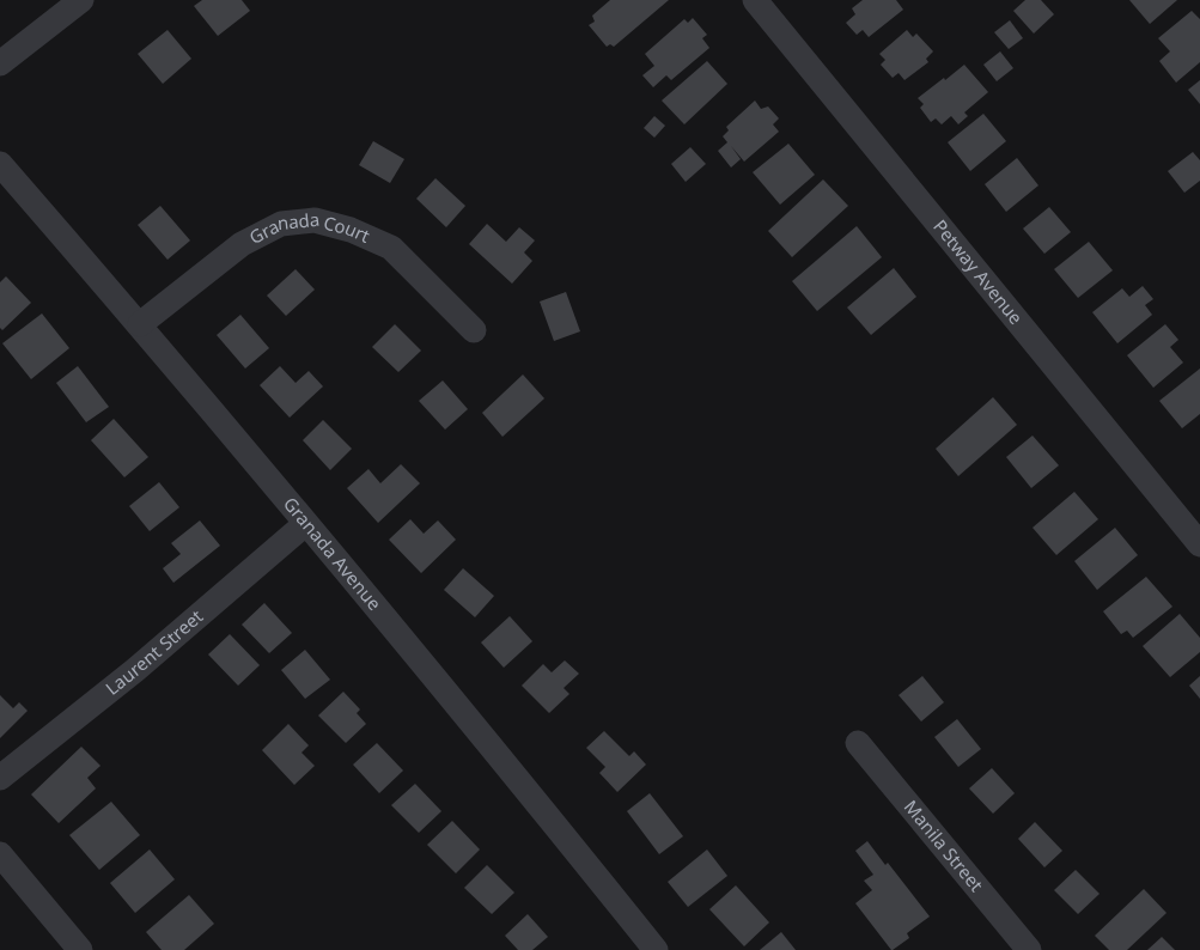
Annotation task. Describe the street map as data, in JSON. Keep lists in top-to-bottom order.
{
  "streets": {
    "street": [
      "Granada Court",
      "Petway Avenue",
      "Granada Avenue",
      "Laurent Street",
      "Manila Street"
    ]
  },
  "crossings": [
    ["Granada Court", "Granada Avenue"],
    ["Granada Avenue", "Laurent Street"]
  ]
}
